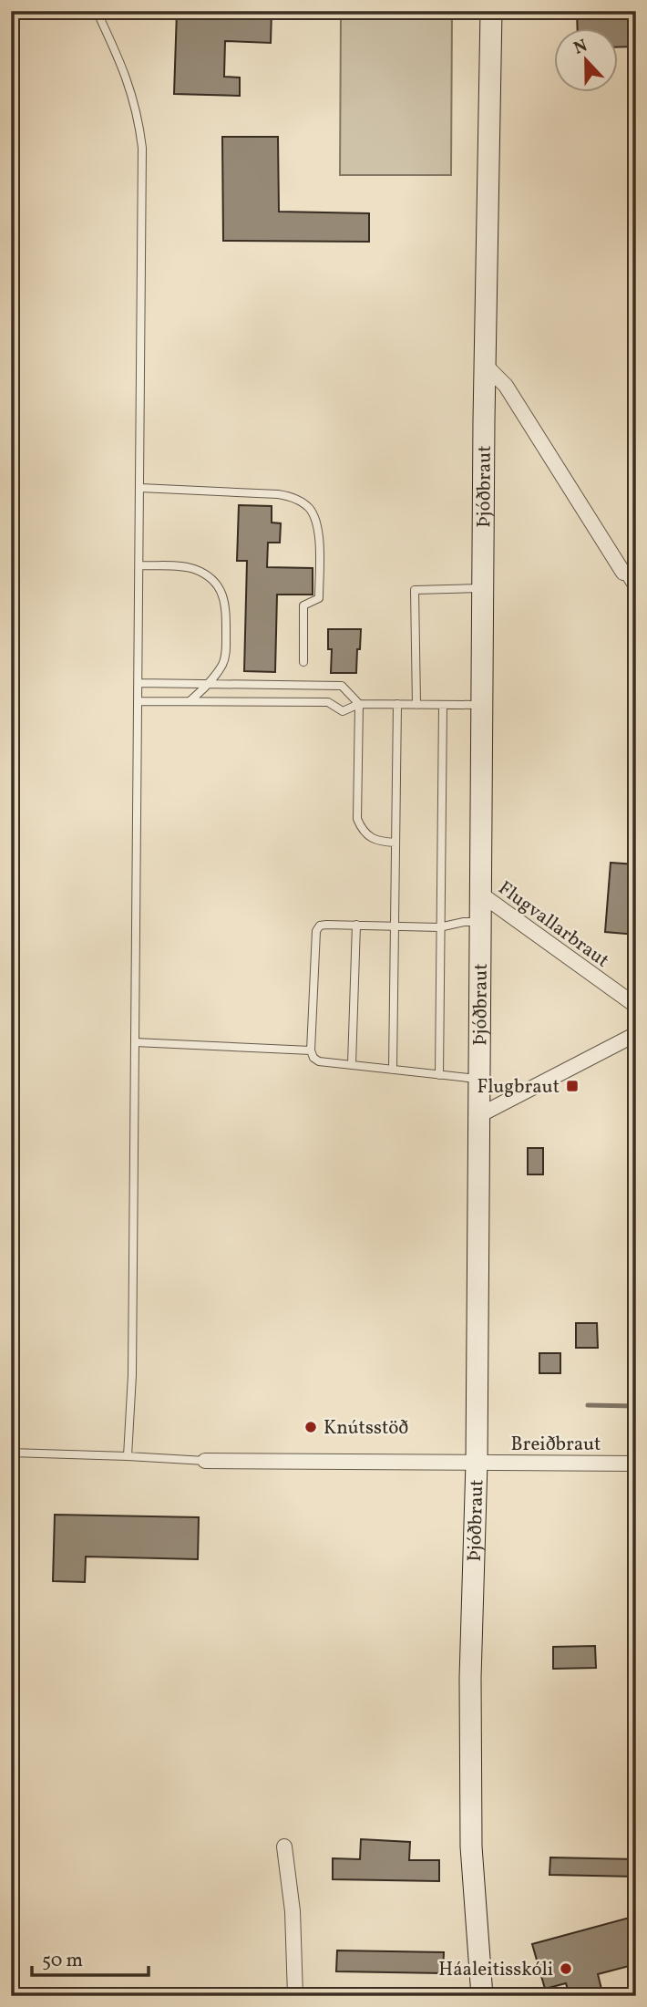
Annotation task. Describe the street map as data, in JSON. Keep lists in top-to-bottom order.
{
  "streets": {
    "street": ["Þjóðbraut", "Flugvallarbraut", "Breiðbraut"]
  },
  "crossings": [
    ["Þjóðbraut", "Flugvallarbraut"],
    ["Þjóðbraut", "Breiðbraut"]
  ],
  "places": {
    "transit": ["Flugbraut"],
    "other": ["Knútsstöð", "Háaleitisskóli"]
  },
  "scale_bar": "50 m",
  "north": "top"
}
